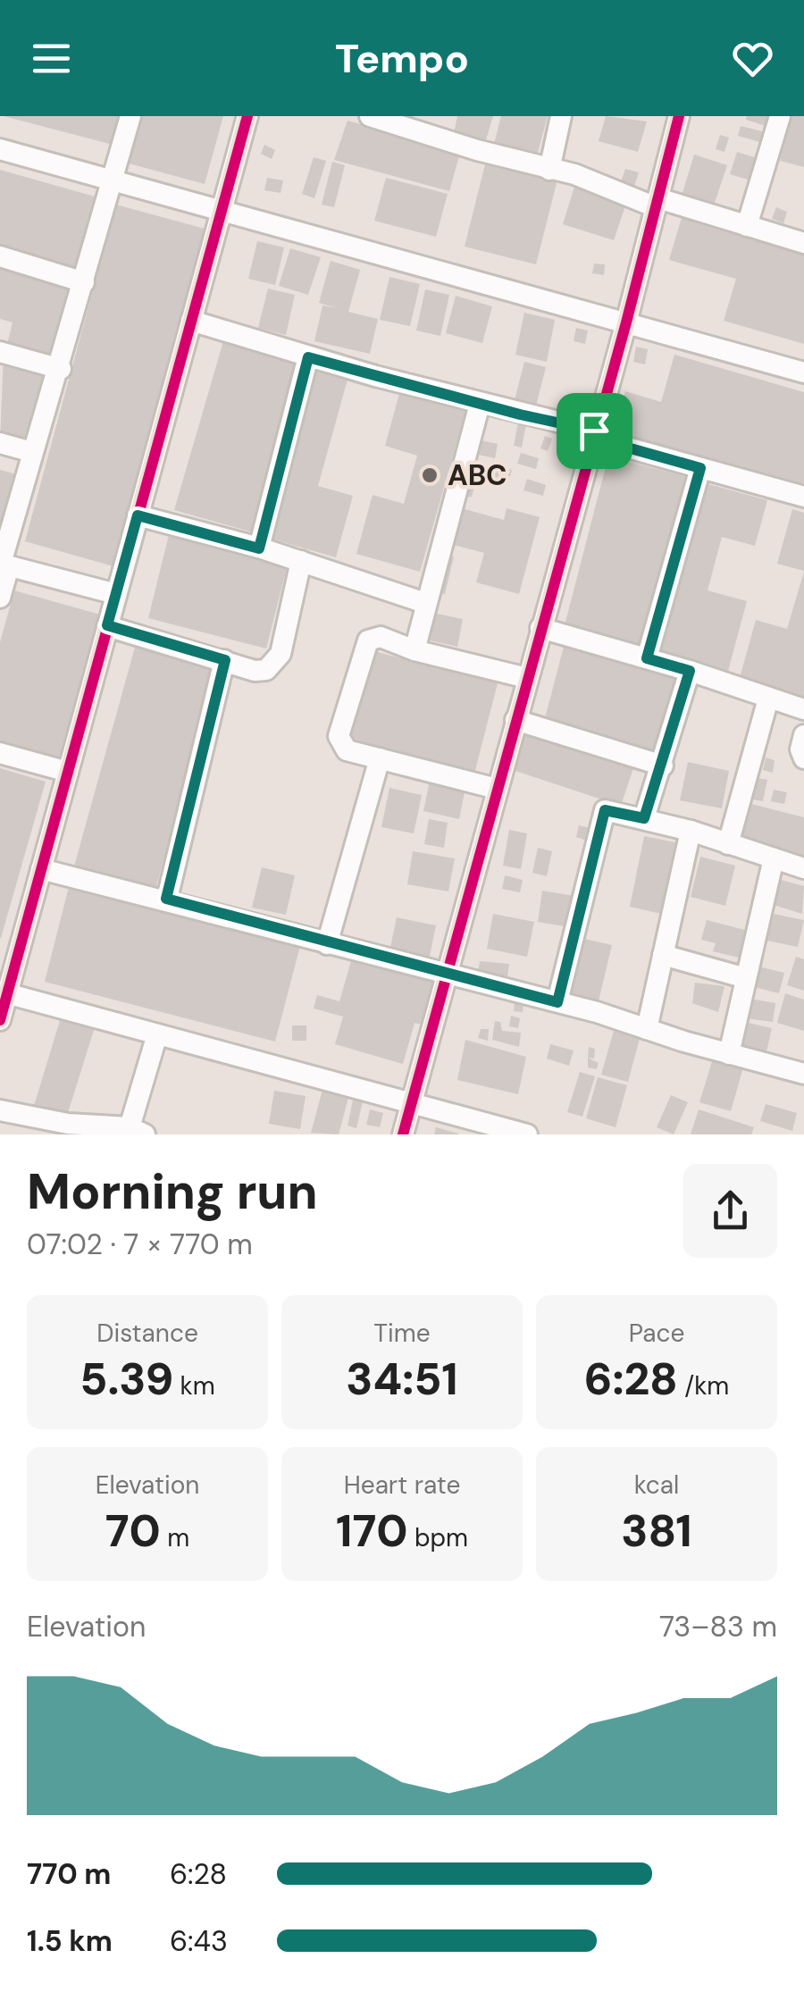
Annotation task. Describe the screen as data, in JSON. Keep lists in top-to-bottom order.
{
  "places": ["ABC"],
  "page": {
    "header": "Tempo",
    "heading": ["Morning run", "07:02 · 7 × 770 m"],
    "stats": [
      ["Distance", "5.39 km"],
      ["Time", "34:51"],
      ["Pace", "6:28 /km"],
      ["Elevation", "70 m"],
      ["Heart rate", "170 bpm"],
      ["kcal", "381"]
    ],
    "chart": ["Elevation", "73–83 m"],
    "list": [
      {
        "name": "770 m",
        "note": "6:28"
      },
      {
        "name": "1.5 km",
        "note": "6:43"
      }
    ]
  }
}
